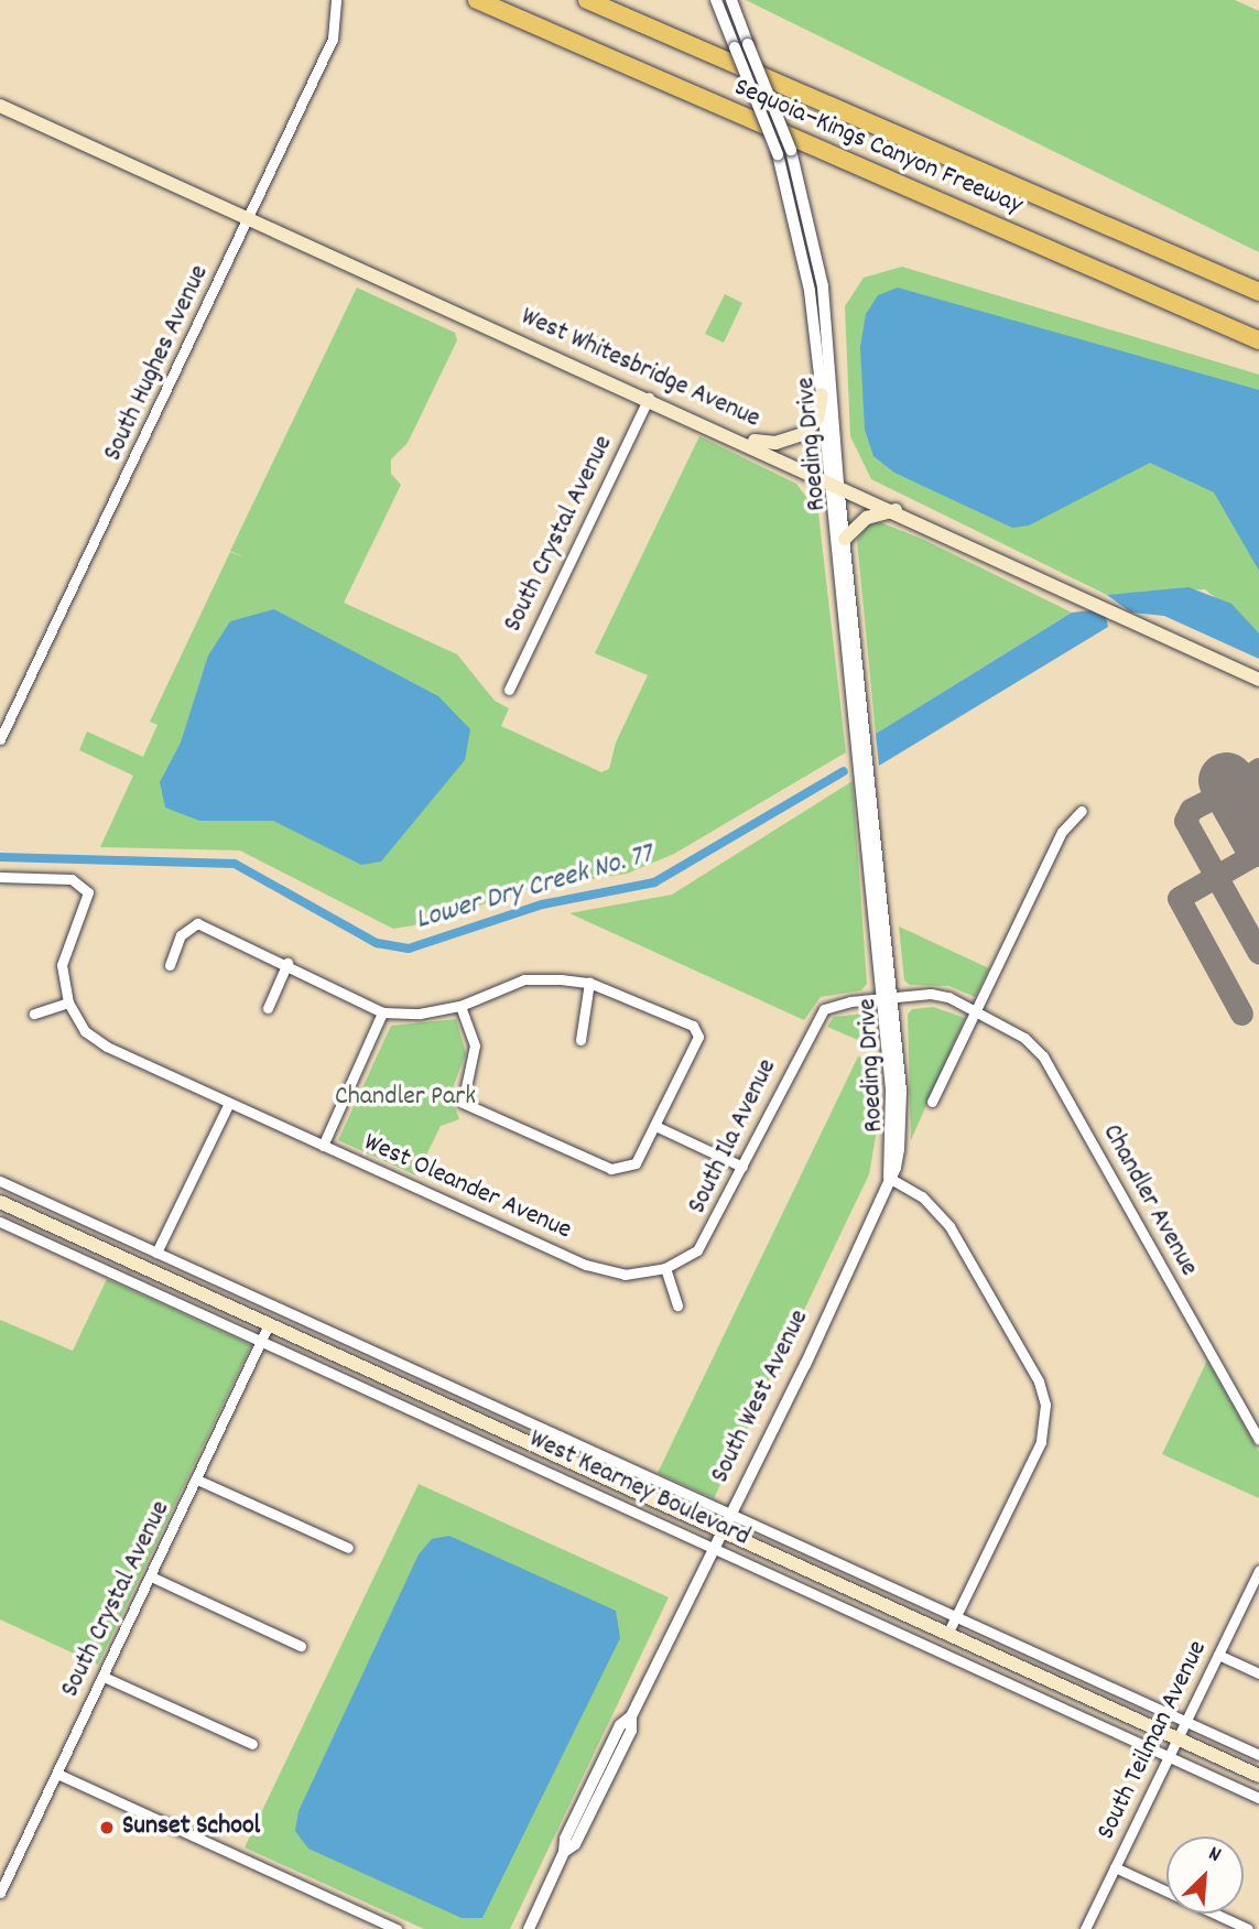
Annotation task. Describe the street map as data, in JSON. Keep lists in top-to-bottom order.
{
  "streets": {
    "highway": ["Sequoia–Kings Canyon Freeway"],
    "main road": ["West Whitesbridge Avenue", "West Kearney Boulevard"],
    "street": [
      "South Hughes Avenue",
      "Roeding Drive",
      "South Crystal Avenue",
      "South Ila Avenue",
      "West Oleander Avenue",
      "Chandler Avenue",
      "South West Avenue",
      "South Teilman Avenue"
    ]
  },
  "crossings": [
    ["South Hughes Avenue", "West Whitesbridge Avenue"],
    ["West Whitesbridge Avenue", "Roeding Drive"],
    ["West Whitesbridge Avenue", "South Crystal Avenue"],
    ["Roeding Drive", "Chandler Avenue"],
    ["Roeding Drive", "South West Avenue"],
    ["South Crystal Avenue", "West Kearney Boulevard"],
    ["South Ila Avenue", "West Oleander Avenue"],
    ["South Ila Avenue", "Chandler Avenue"],
    ["South West Avenue", "West Kearney Boulevard"],
    ["West Kearney Boulevard", "South Teilman Avenue"]
  ],
  "water": ["Lower Dry Creek No. 77"],
  "parks": ["Chandler Park"],
  "places": ["Sunset School"],
  "north": "top right"
}
